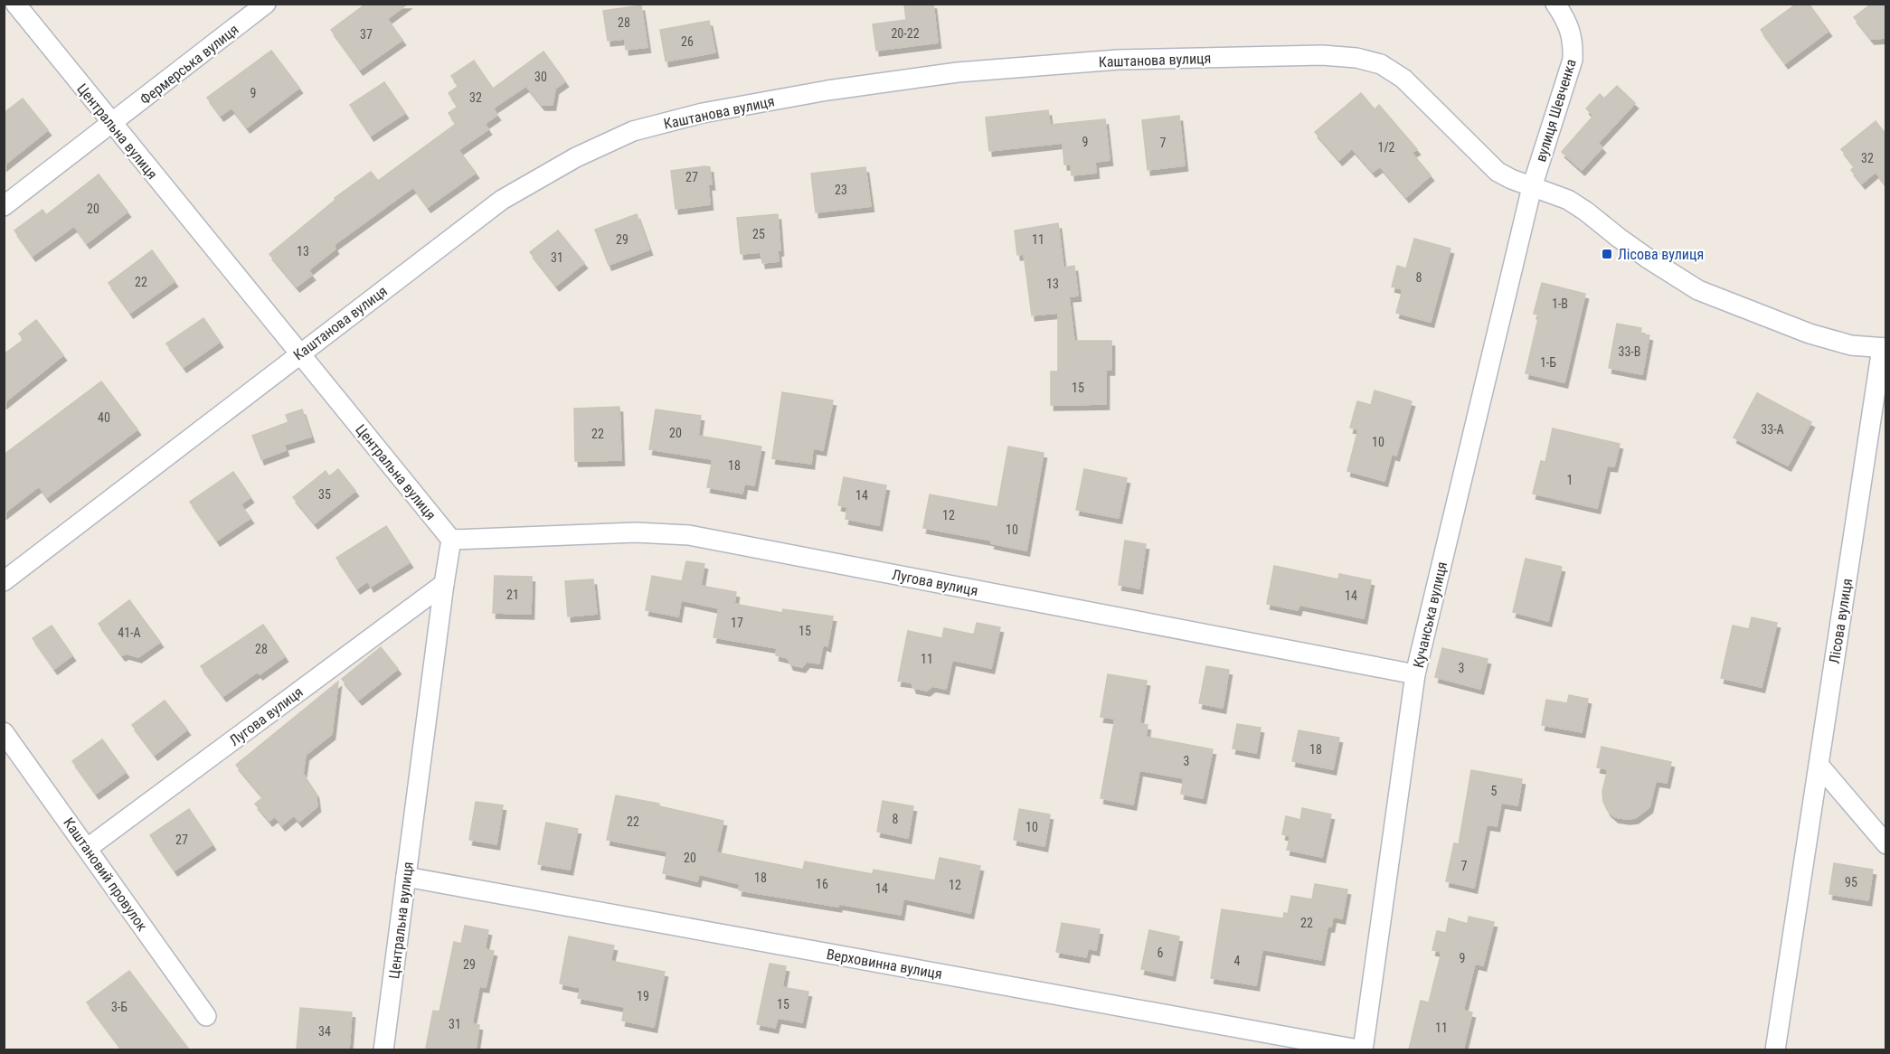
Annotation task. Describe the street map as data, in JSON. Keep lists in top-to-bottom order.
{
  "streets": {
    "street": [
      "Каштанова вулиця",
      "Фермерська вулиця",
      "вулиця Шевченка",
      "Центральна вулиця",
      "Лугова вулиця",
      "Кучанська вулиця",
      "Лісова вулиця",
      "Каштановий провулок",
      "Верховинна вулиця"
    ]
  },
  "crossings": [
    ["Каштанова вулиця", "вулиця Шевченка"],
    ["Каштанова вулиця", "Центральна вулиця"],
    ["Каштанова вулиця", "Кучанська вулиця"],
    ["Каштанова вулиця", "Лісова вулиця"],
    ["Фермерська вулиця", "Центральна вулиця"],
    ["вулиця Шевченка", "Кучанська вулиця"],
    ["Центральна вулиця", "Лугова вулиця"],
    ["Центральна вулиця", "Верховинна вулиця"],
    ["Лугова вулиця", "Кучанська вулиця"],
    ["Лугова вулиця", "Каштановий провулок"],
    ["Кучанська вулиця", "Верховинна вулиця"]
  ],
  "places": {
    "transit": ["Лісова вулиця"]
  },
  "house_numbers": [
    "28",
    "20-22",
    "37",
    "26",
    "30",
    "9",
    "32",
    "9",
    "7",
    "1/2",
    "32",
    "27",
    "23",
    "20",
    "25",
    "29",
    "11",
    "13",
    "31",
    "8",
    "22",
    "13",
    "1-В",
    "33-В",
    "1-Б",
    "15",
    "40",
    "33-А",
    "20",
    "22",
    "10",
    "18",
    "1",
    "35",
    "14",
    "12",
    "10",
    "21",
    "14",
    "17",
    "15",
    "41-А",
    "28",
    "11",
    "3",
    "18",
    "3",
    "5",
    "8",
    "22",
    "10",
    "27",
    "20",
    "7",
    "18",
    "95",
    "16",
    "12",
    "14",
    "22",
    "6",
    "9",
    "4",
    "29",
    "19",
    "15",
    "3-Б",
    "31",
    "11",
    "34"
  ]
}
